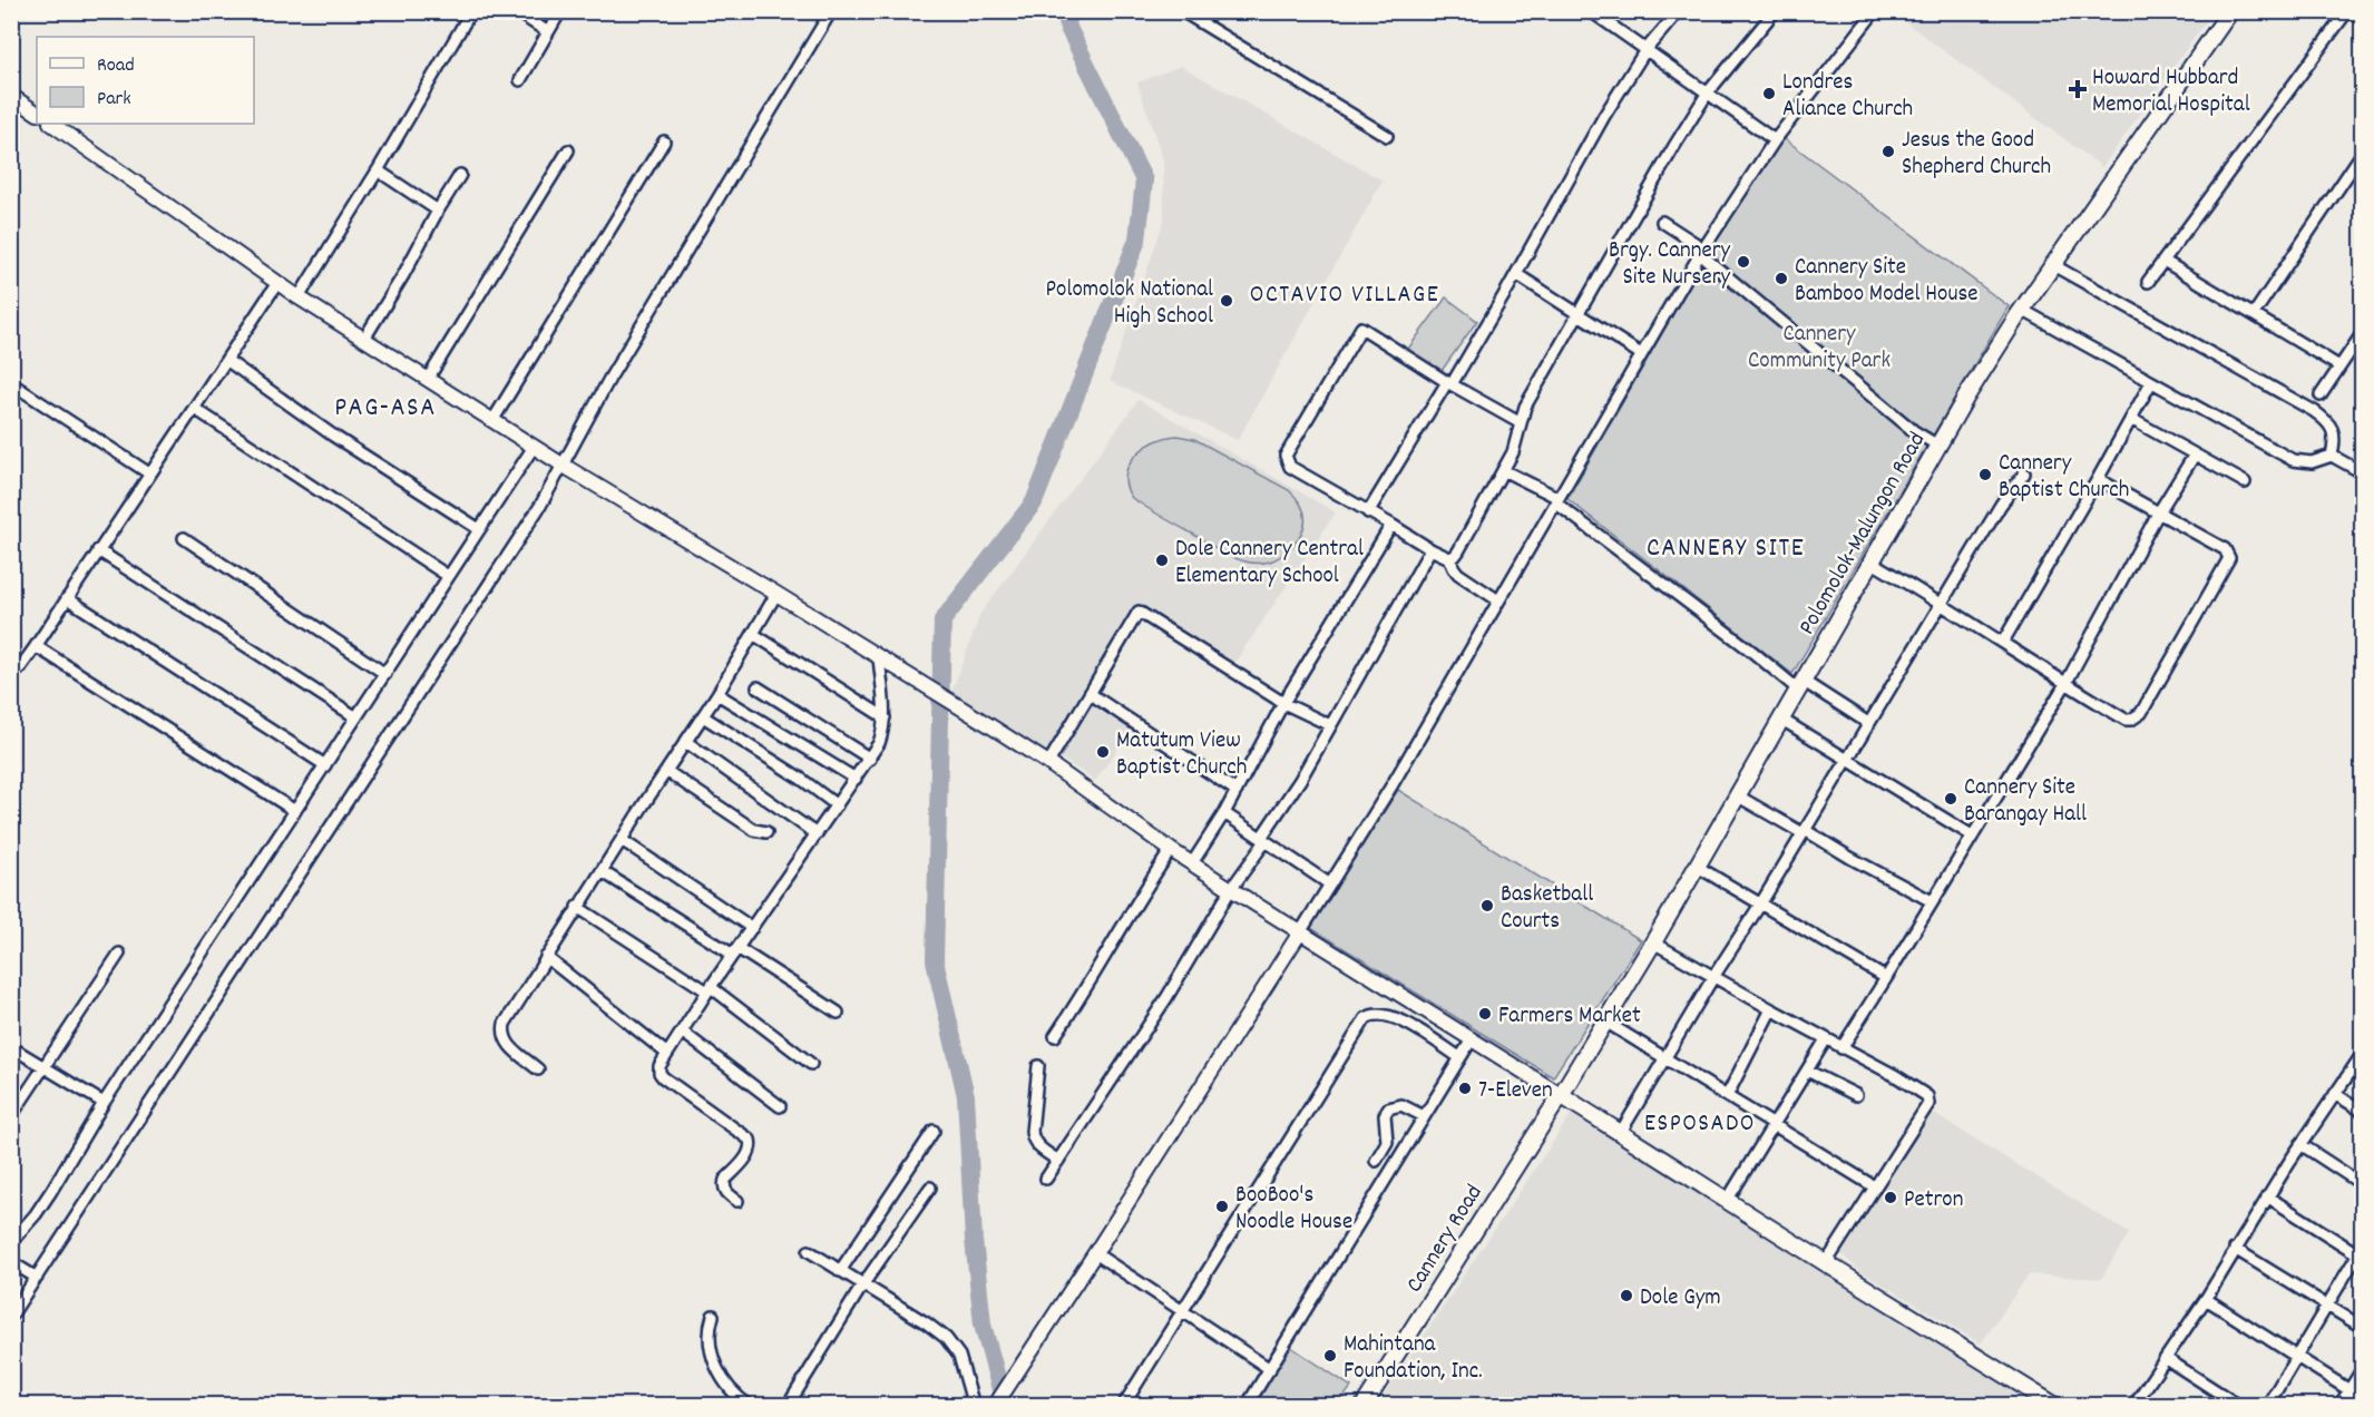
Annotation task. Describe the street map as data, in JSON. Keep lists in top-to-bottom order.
{
  "streets": {
    "main road": ["Polomolok-Malungon Road", "Cannery Road"]
  },
  "crossings": [
    ["Polomolok-Malungon Road", "Cannery Road"]
  ],
  "districts": [
    "OCTAVIO VILLAGE",
    "PAG-ASA",
    "CANNERY SITE",
    "ESPOSADO"
  ],
  "parks": ["Cannery Community Park"],
  "places": {
    "health": ["Howard Hubbard Memorial Hospital"],
    "other": [
      "Londres Aliance Church",
      "Jesus the Good Shepherd Church",
      "Brgy. Cannery Site Nursery",
      "Cannery Site Bamboo Model House",
      "Polomolok National High School",
      "Cannery Baptist Church",
      "Dole Cannery Central Elementary School",
      "Matutum View Baptist Church",
      "Cannery Site Barangay Hall",
      "Basketball Courts",
      "Farmers Market",
      "7-Eleven",
      "Petron",
      "BooBoo's Noodle House",
      "Dole Gym",
      "Mahintana Foundation, Inc."
    ]
  },
  "legend": ["Road", "Park"]
}
